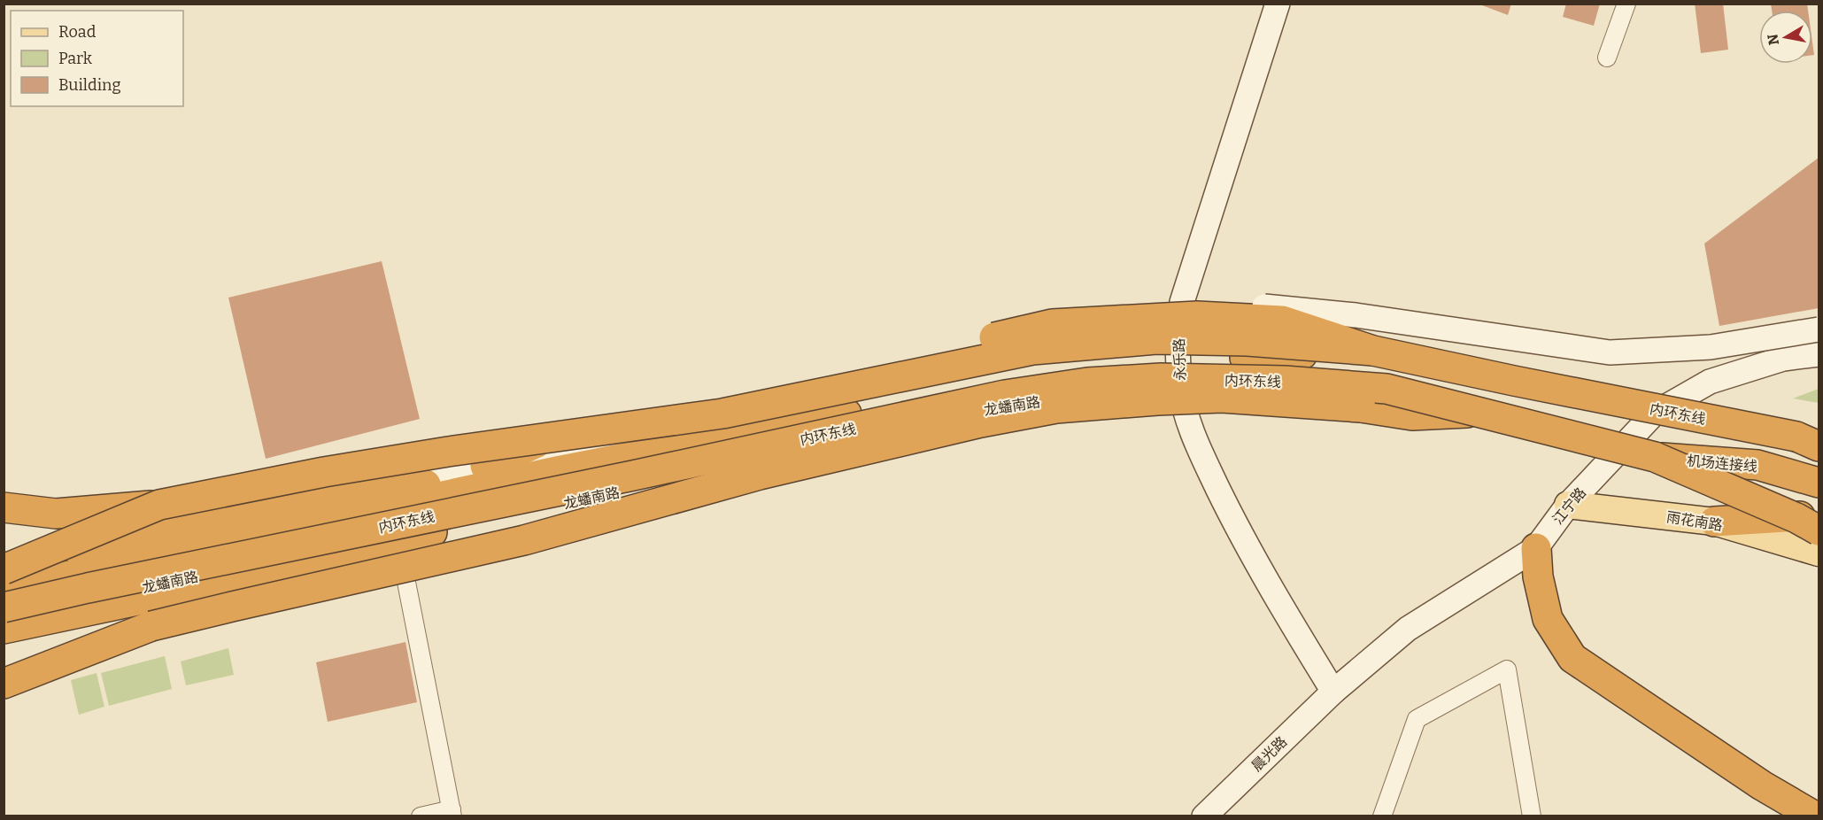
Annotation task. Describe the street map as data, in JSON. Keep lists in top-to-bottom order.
{
  "streets": {
    "highway": ["内环东线", "机场连接线"],
    "main road": ["雨花南路"],
    "street": [
      "永乐路",
      "龙蟠南路",
      "江宁路",
      "晨光路"
    ]
  },
  "crossings": [
    ["永乐路", "龙蟠南路"],
    ["永乐路", "江宁路"],
    ["永乐路", "晨光路"],
    ["内环东线", "机场连接线"],
    ["江宁路", "雨花南路"],
    ["江宁路", "晨光路"]
  ],
  "legend": ["Road", "Park", "Building"],
  "north": "left"
}
